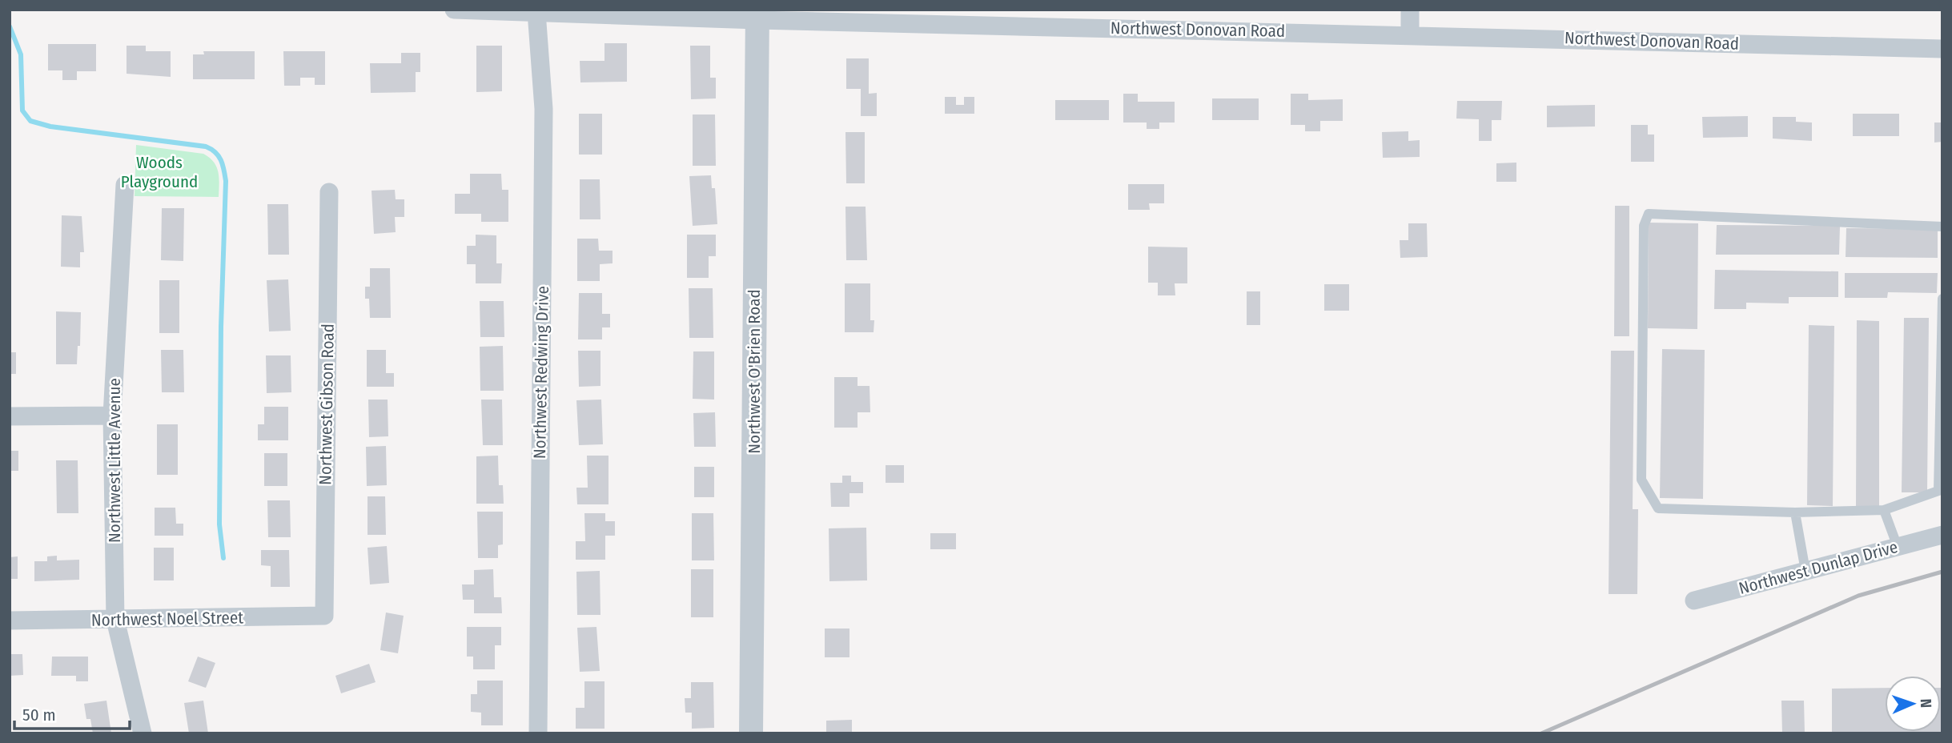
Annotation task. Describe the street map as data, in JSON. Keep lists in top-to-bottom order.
{
  "streets": {
    "street": [
      "Northwest Donovan Road",
      "Northwest O'Brien Road",
      "Northwest Redwing Drive",
      "Northwest Gibson Road",
      "Northwest Little Avenue",
      "Northwest Dunlap Drive",
      "Northwest Noel Street"
    ]
  },
  "crossings": [
    ["Northwest Donovan Road", "Northwest O'Brien Road"],
    ["Northwest Donovan Road", "Northwest Redwing Drive"],
    ["Northwest Gibson Road", "Northwest Noel Street"],
    ["Northwest Little Avenue", "Northwest Noel Street"]
  ],
  "parks": ["Woods Playground"],
  "scale_bar": "50 m",
  "north": "right"
}
